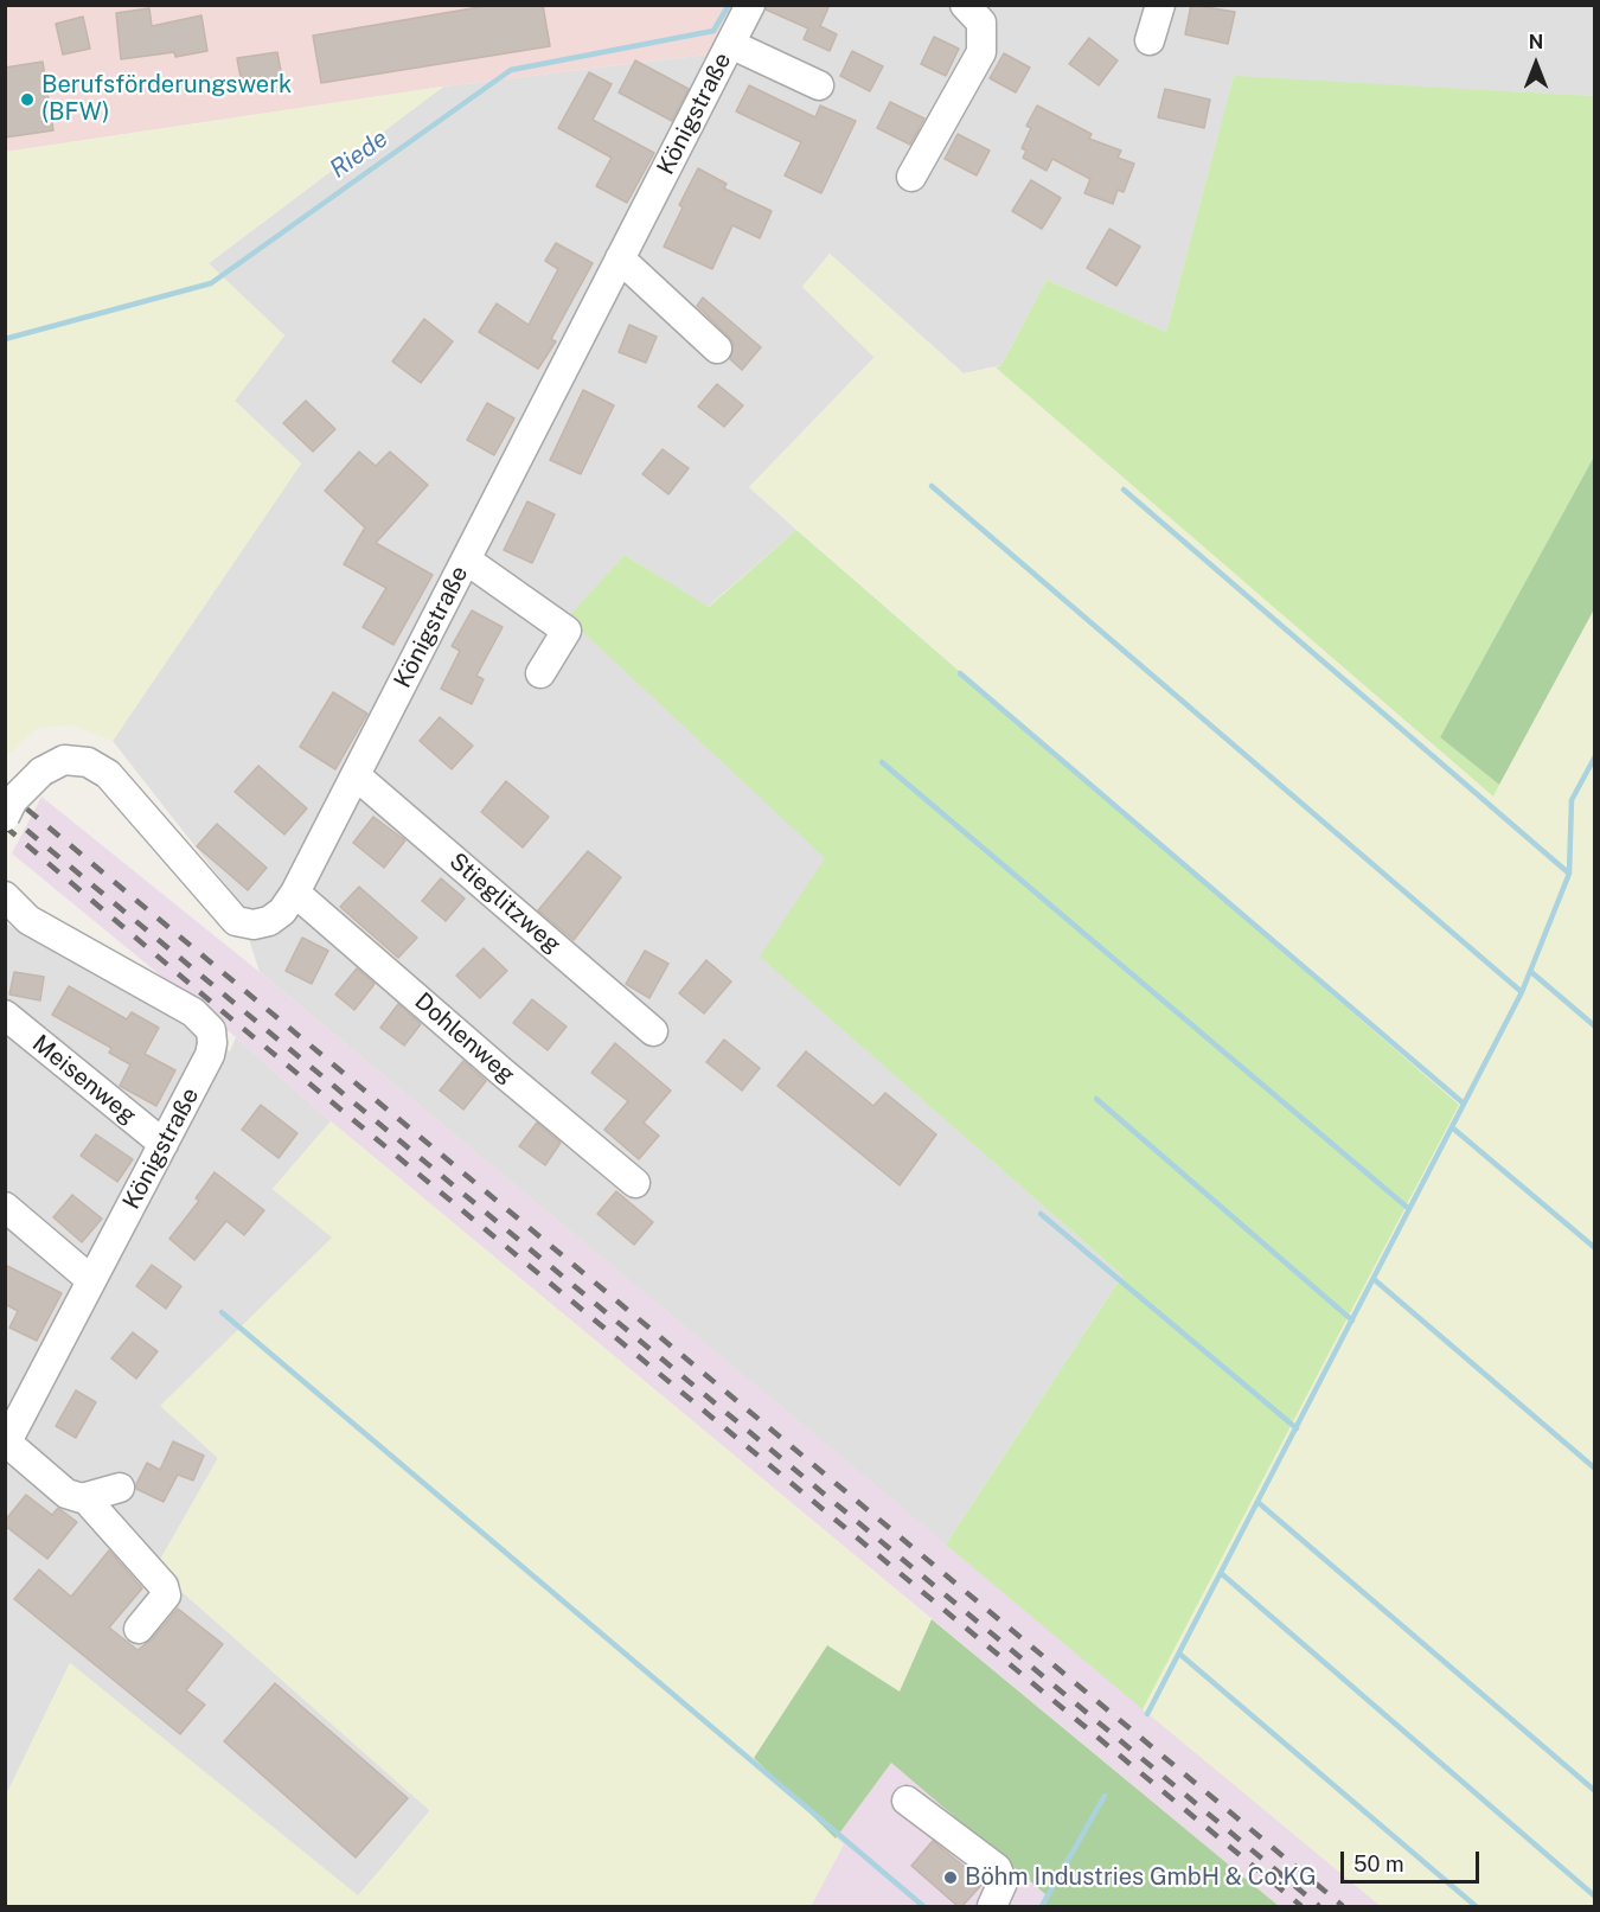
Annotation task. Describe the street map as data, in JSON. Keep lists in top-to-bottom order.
{
  "streets": {
    "street": [
      "Königstraße",
      "Stieglitzweg",
      "Dohlenweg",
      "Meisenweg"
    ]
  },
  "crossings": [
    ["Königstraße", "Stieglitzweg"],
    ["Königstraße", "Dohlenweg"],
    ["Königstraße", "Meisenweg"]
  ],
  "water": ["Riede"],
  "places": ["Berufsförderungswerk (BFW)", "Böhm Industries GmbH & Co.KG"],
  "scale_bar": "50 m",
  "north": "top"
}
